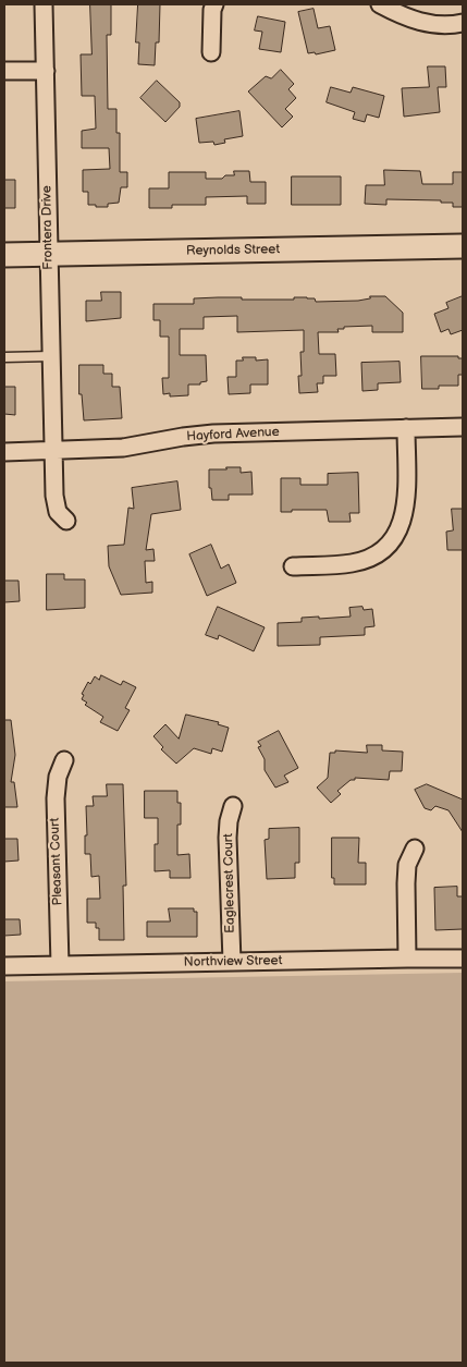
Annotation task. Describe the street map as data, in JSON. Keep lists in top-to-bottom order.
{
  "streets": {
    "street": [
      "Frontera Drive",
      "Reynolds Street",
      "Hayford Avenue",
      "Pleasant Court",
      "Eaglecrest Court",
      "Northview Street"
    ]
  },
  "crossings": [
    ["Frontera Drive", "Reynolds Street"],
    ["Frontera Drive", "Hayford Avenue"],
    ["Pleasant Court", "Northview Street"],
    ["Eaglecrest Court", "Northview Street"]
  ]
}
